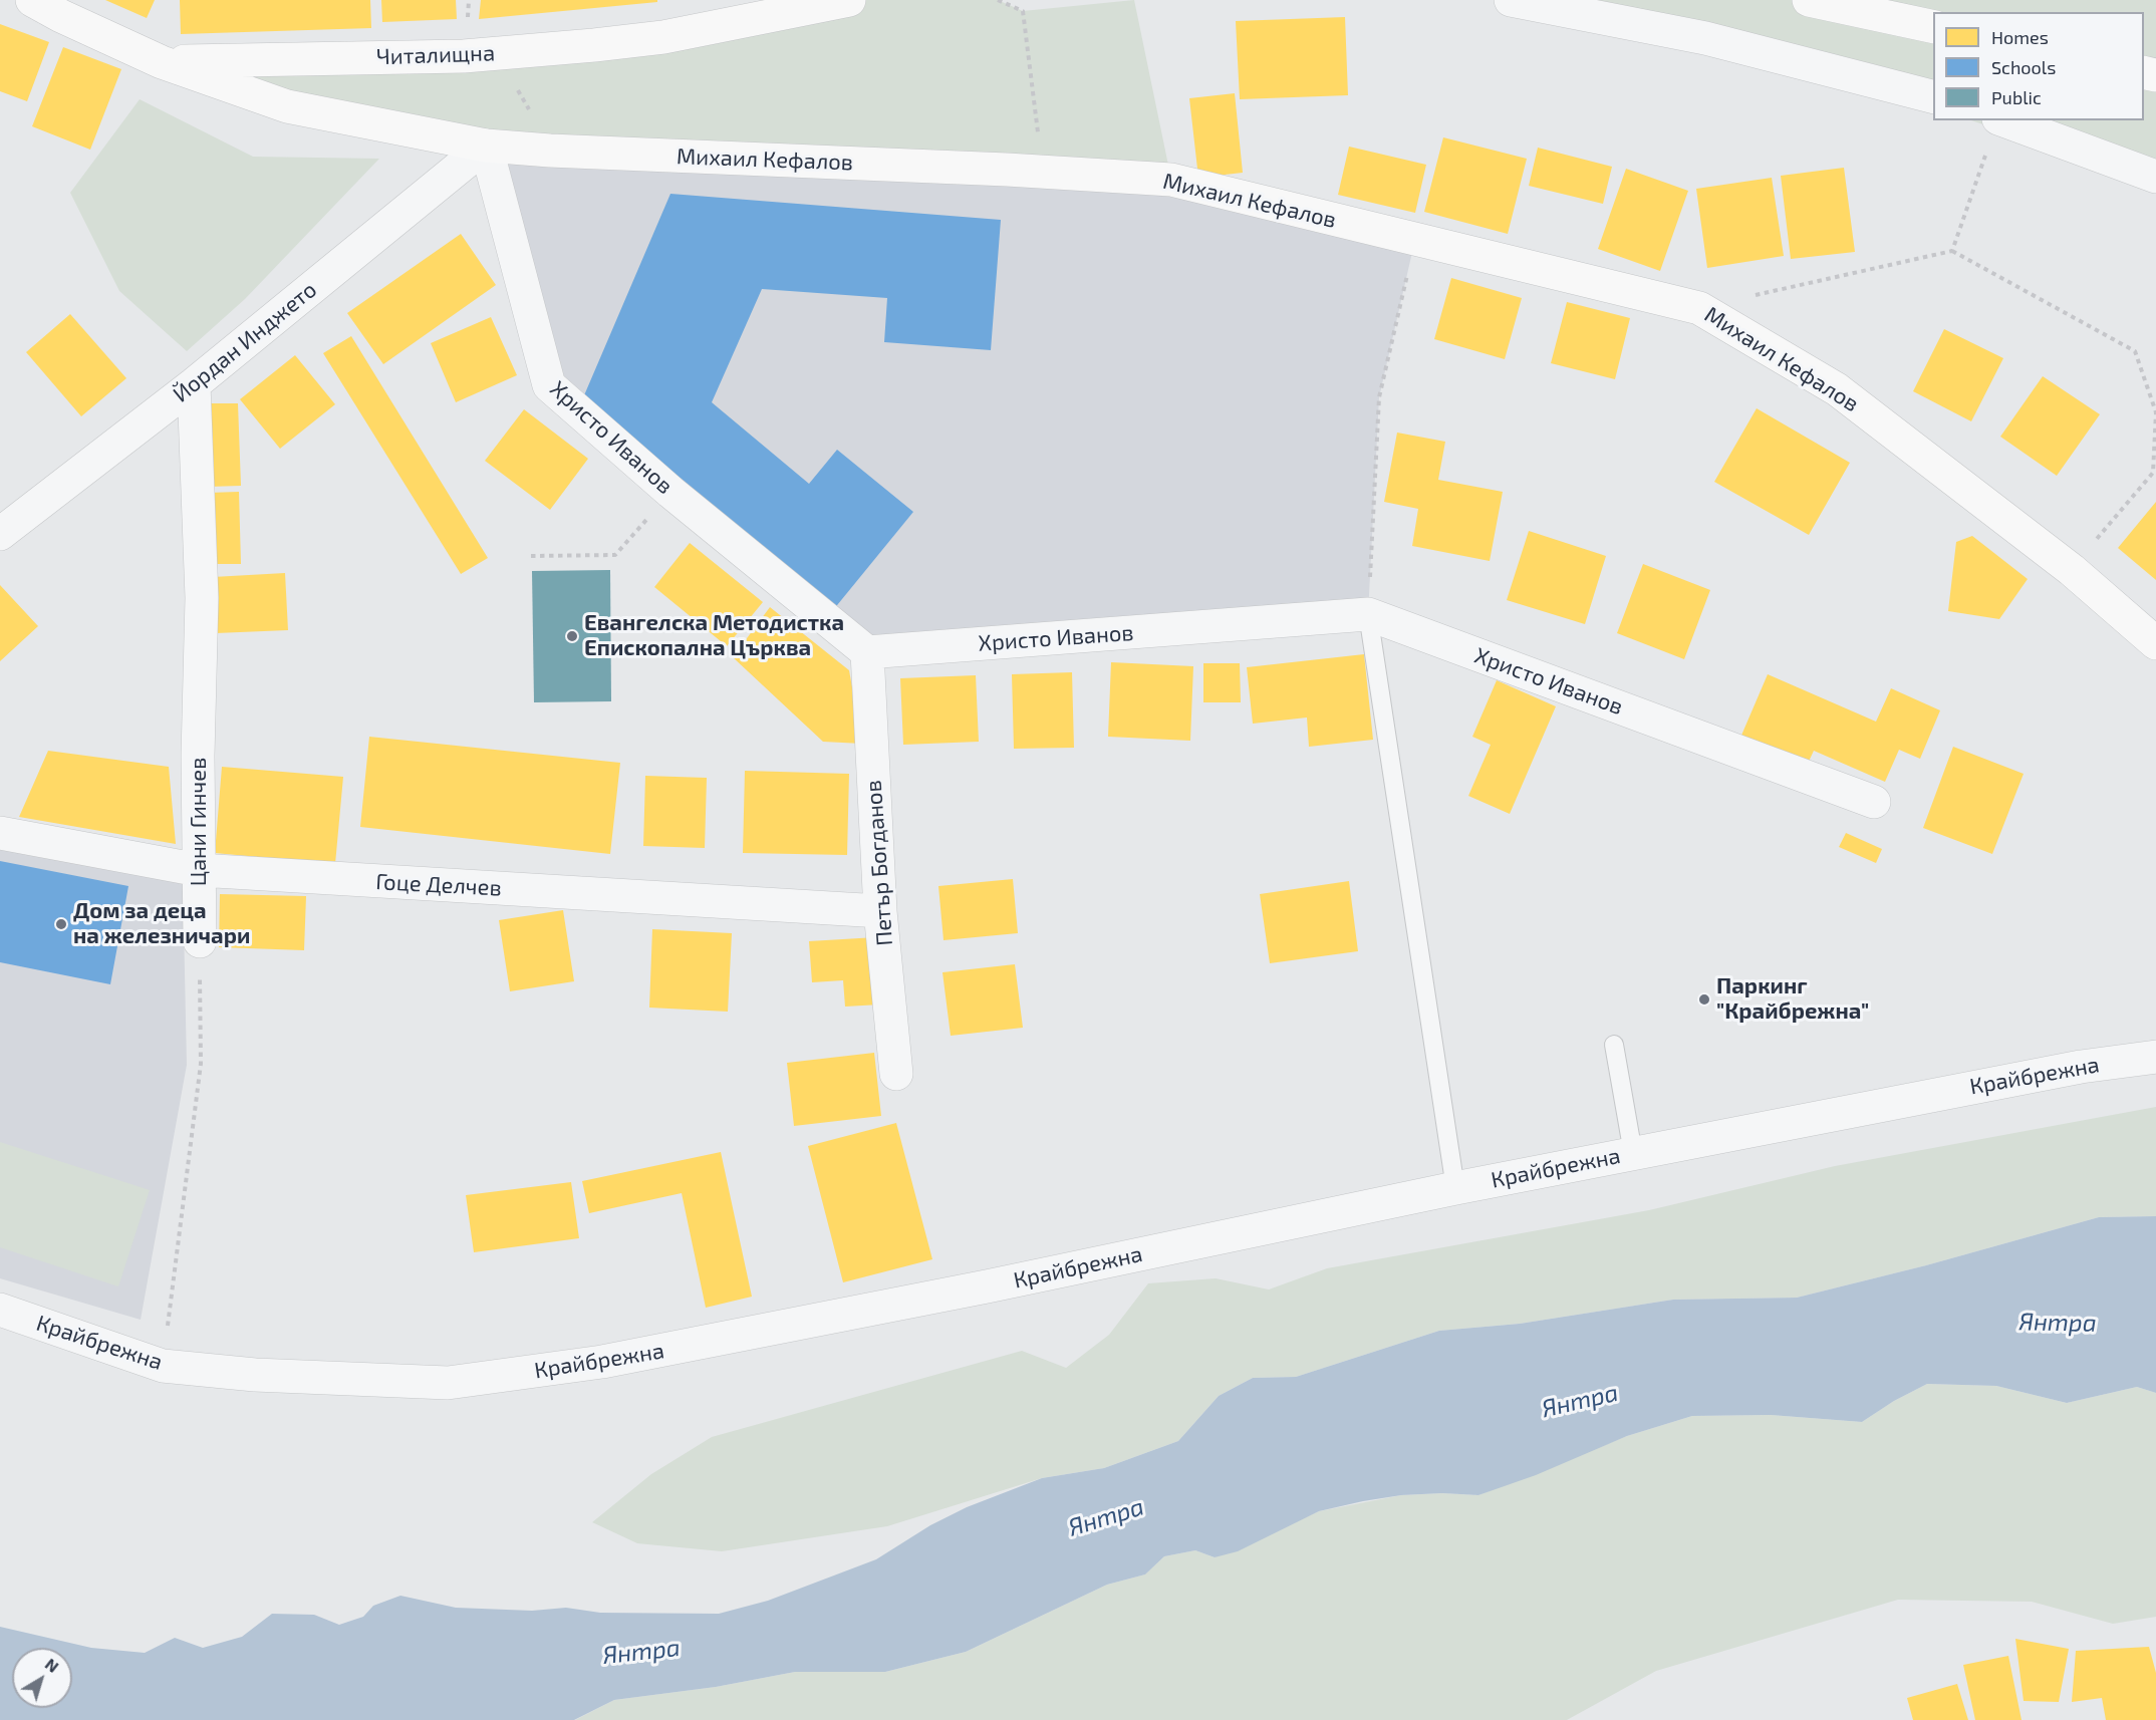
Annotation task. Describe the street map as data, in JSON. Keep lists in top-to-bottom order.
{
  "streets": {
    "street": [
      "Читалищна",
      "Михаил Кефалов",
      "Йордан Инджето",
      "Христо Иванов",
      "Цани Гинчев",
      "Петър Богданов",
      "Гоце Делчев",
      "Крайбрежна"
    ]
  },
  "crossings": [
    ["Читалищна", "Михаил Кефалов"],
    ["Михаил Кефалов", "Йордан Инджето"],
    ["Михаил Кефалов", "Христо Иванов"],
    ["Йордан Инджето", "Христо Иванов"],
    ["Йордан Инджето", "Цани Гинчев"],
    ["Христо Иванов", "Петър Богданов"],
    ["Цани Гинчев", "Гоце Делчев"],
    ["Петър Богданов", "Гоце Делчев"]
  ],
  "water": ["Янтра"],
  "places": ["Евангелска Методистка Епископална Църква", "Дом за деца на железничари", "Паркинг \"Крайбрежна\""],
  "legend": ["Homes", "Schools", "Public"],
  "north": "top right"
}
